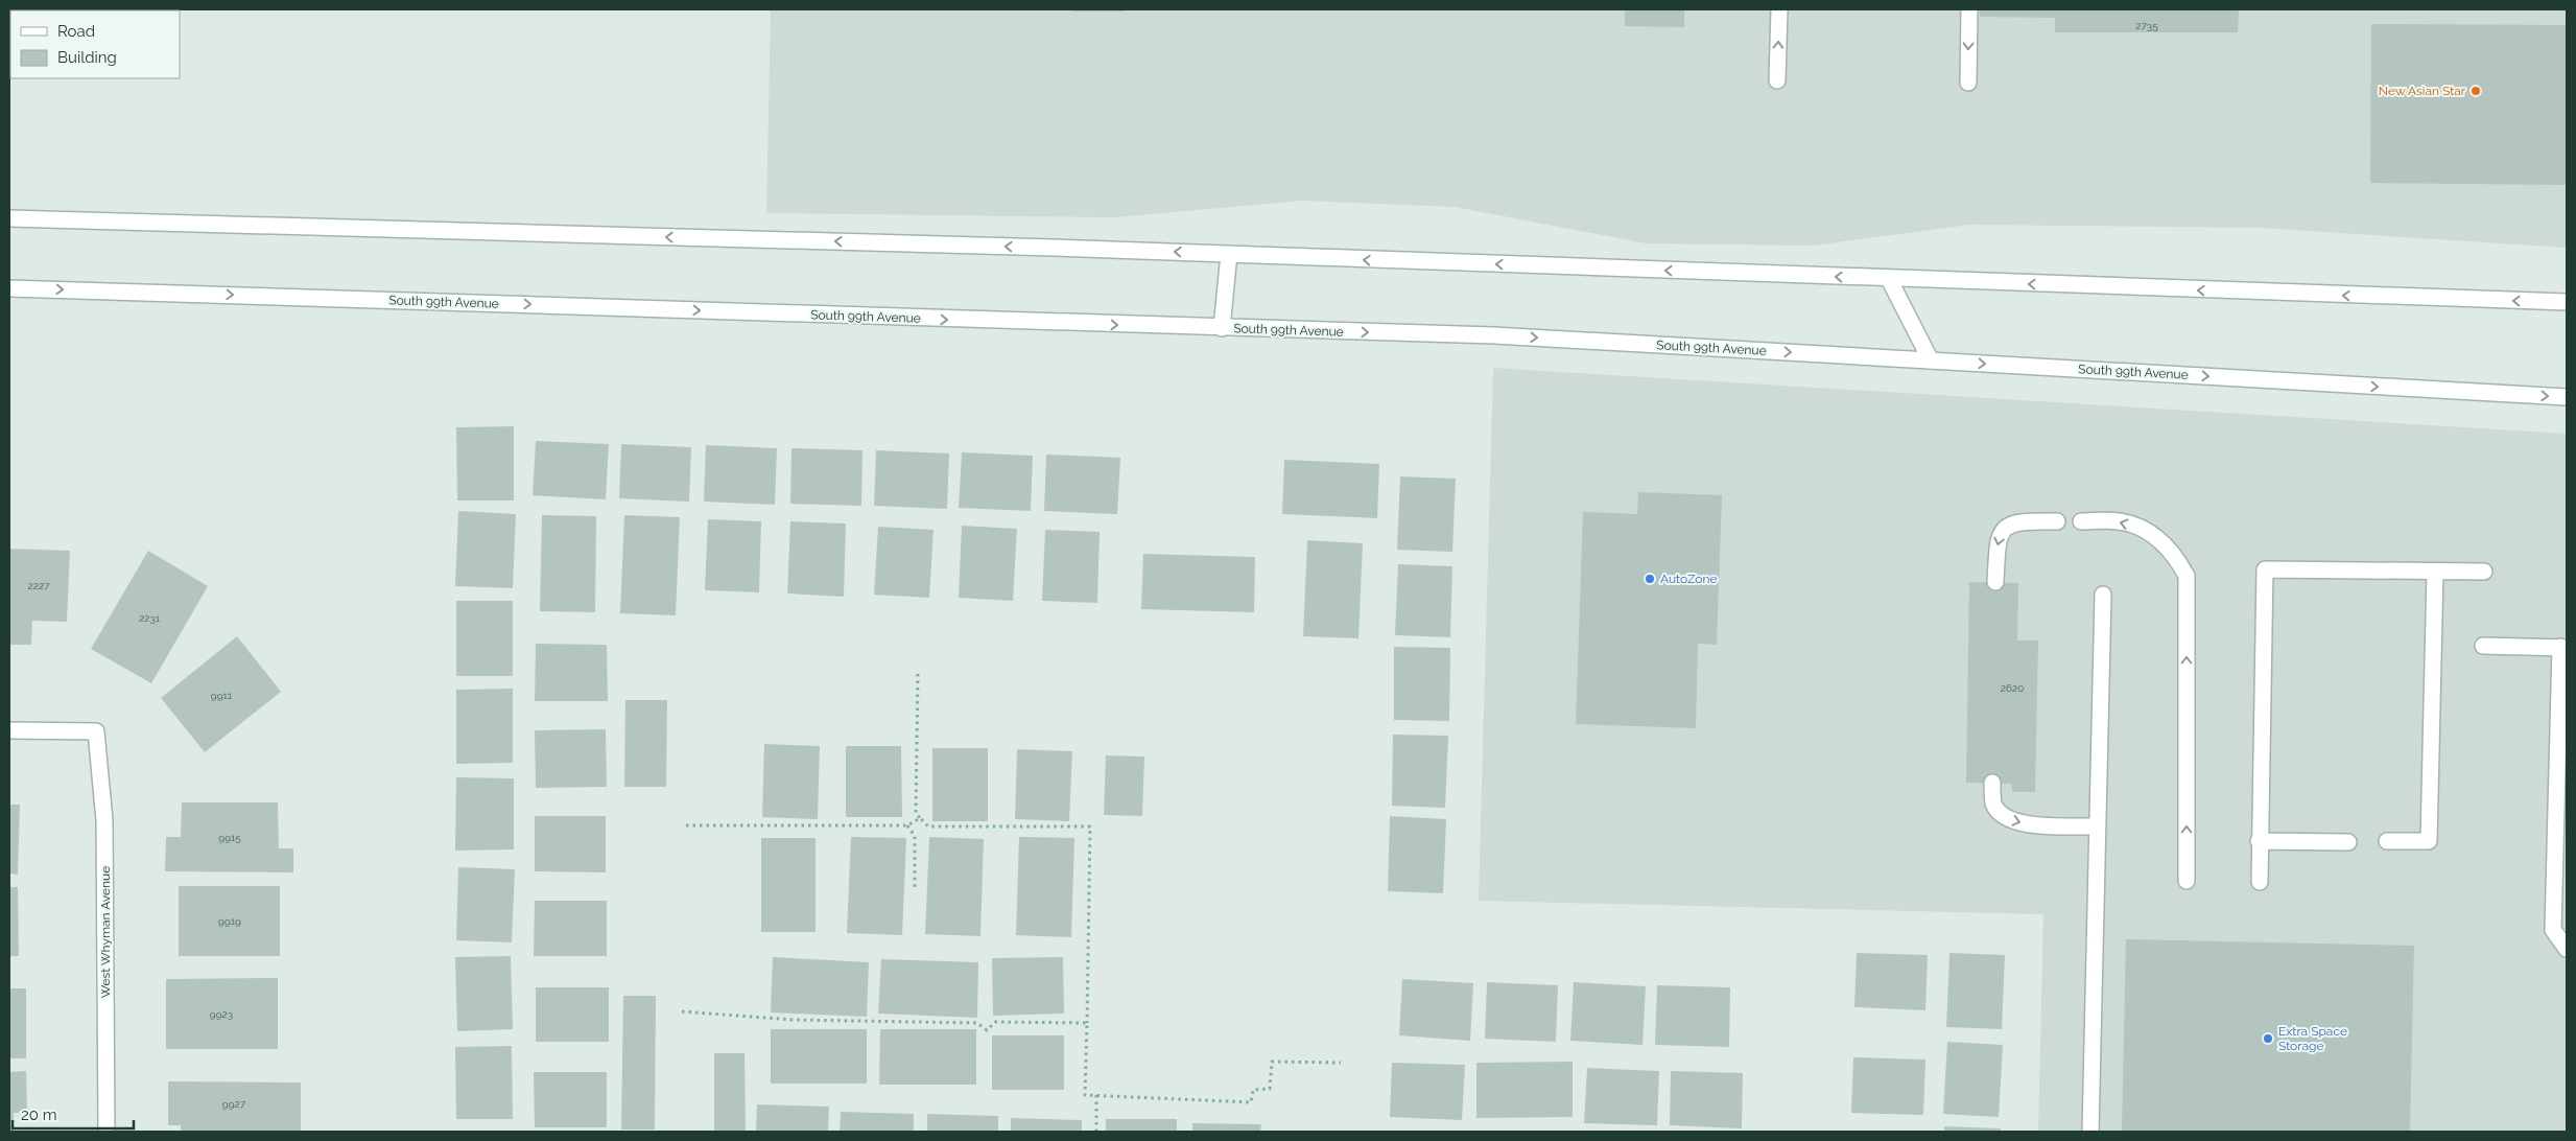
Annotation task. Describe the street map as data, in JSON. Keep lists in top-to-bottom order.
{
  "streets": {
    "main road": ["South 99th Avenue", "West Whyman Avenue"]
  },
  "places": ["New Asian Star", "AutoZone", "Extra Space Storage"],
  "house_numbers": [
    "2735",
    "2227",
    "2231",
    "2620",
    "9911",
    "9915",
    "9919",
    "9923",
    "9927"
  ],
  "legend": ["Road", "Building"],
  "scale_bar": "20 m"
}
